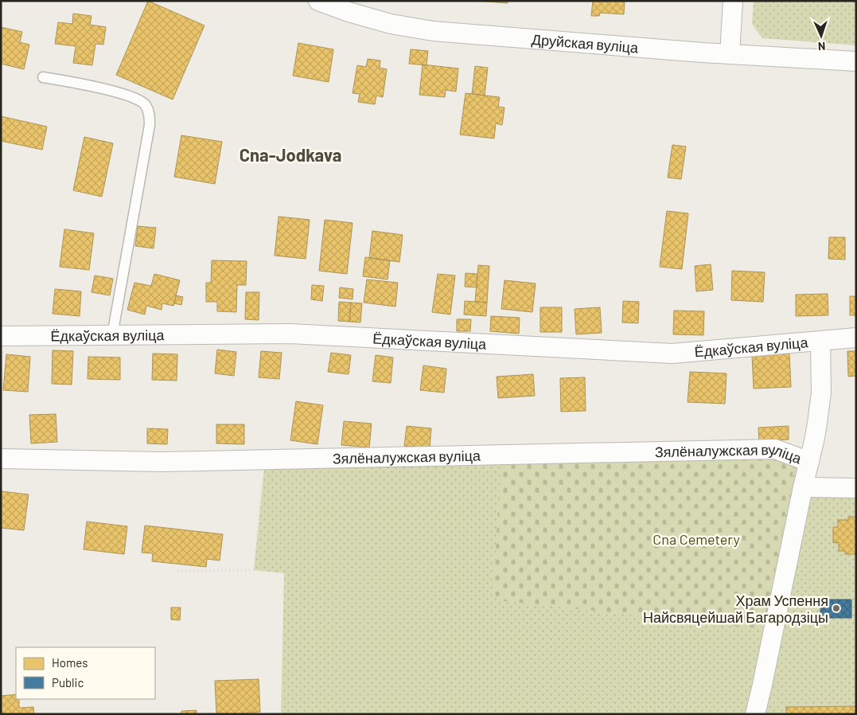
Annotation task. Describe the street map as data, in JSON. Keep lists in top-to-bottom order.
{
  "streets": {
    "street": ["Друйская вуліца", "Ёдкаўская вуліца", "Зялёналужская вуліца"]
  },
  "districts": ["Cna-Jodkava"],
  "parks": ["Cna Cemetery"],
  "places": ["Храм Успення Найсвяцейшай Багародзіцы"],
  "legend": ["Homes", "Public"],
  "north": "bottom"
}
